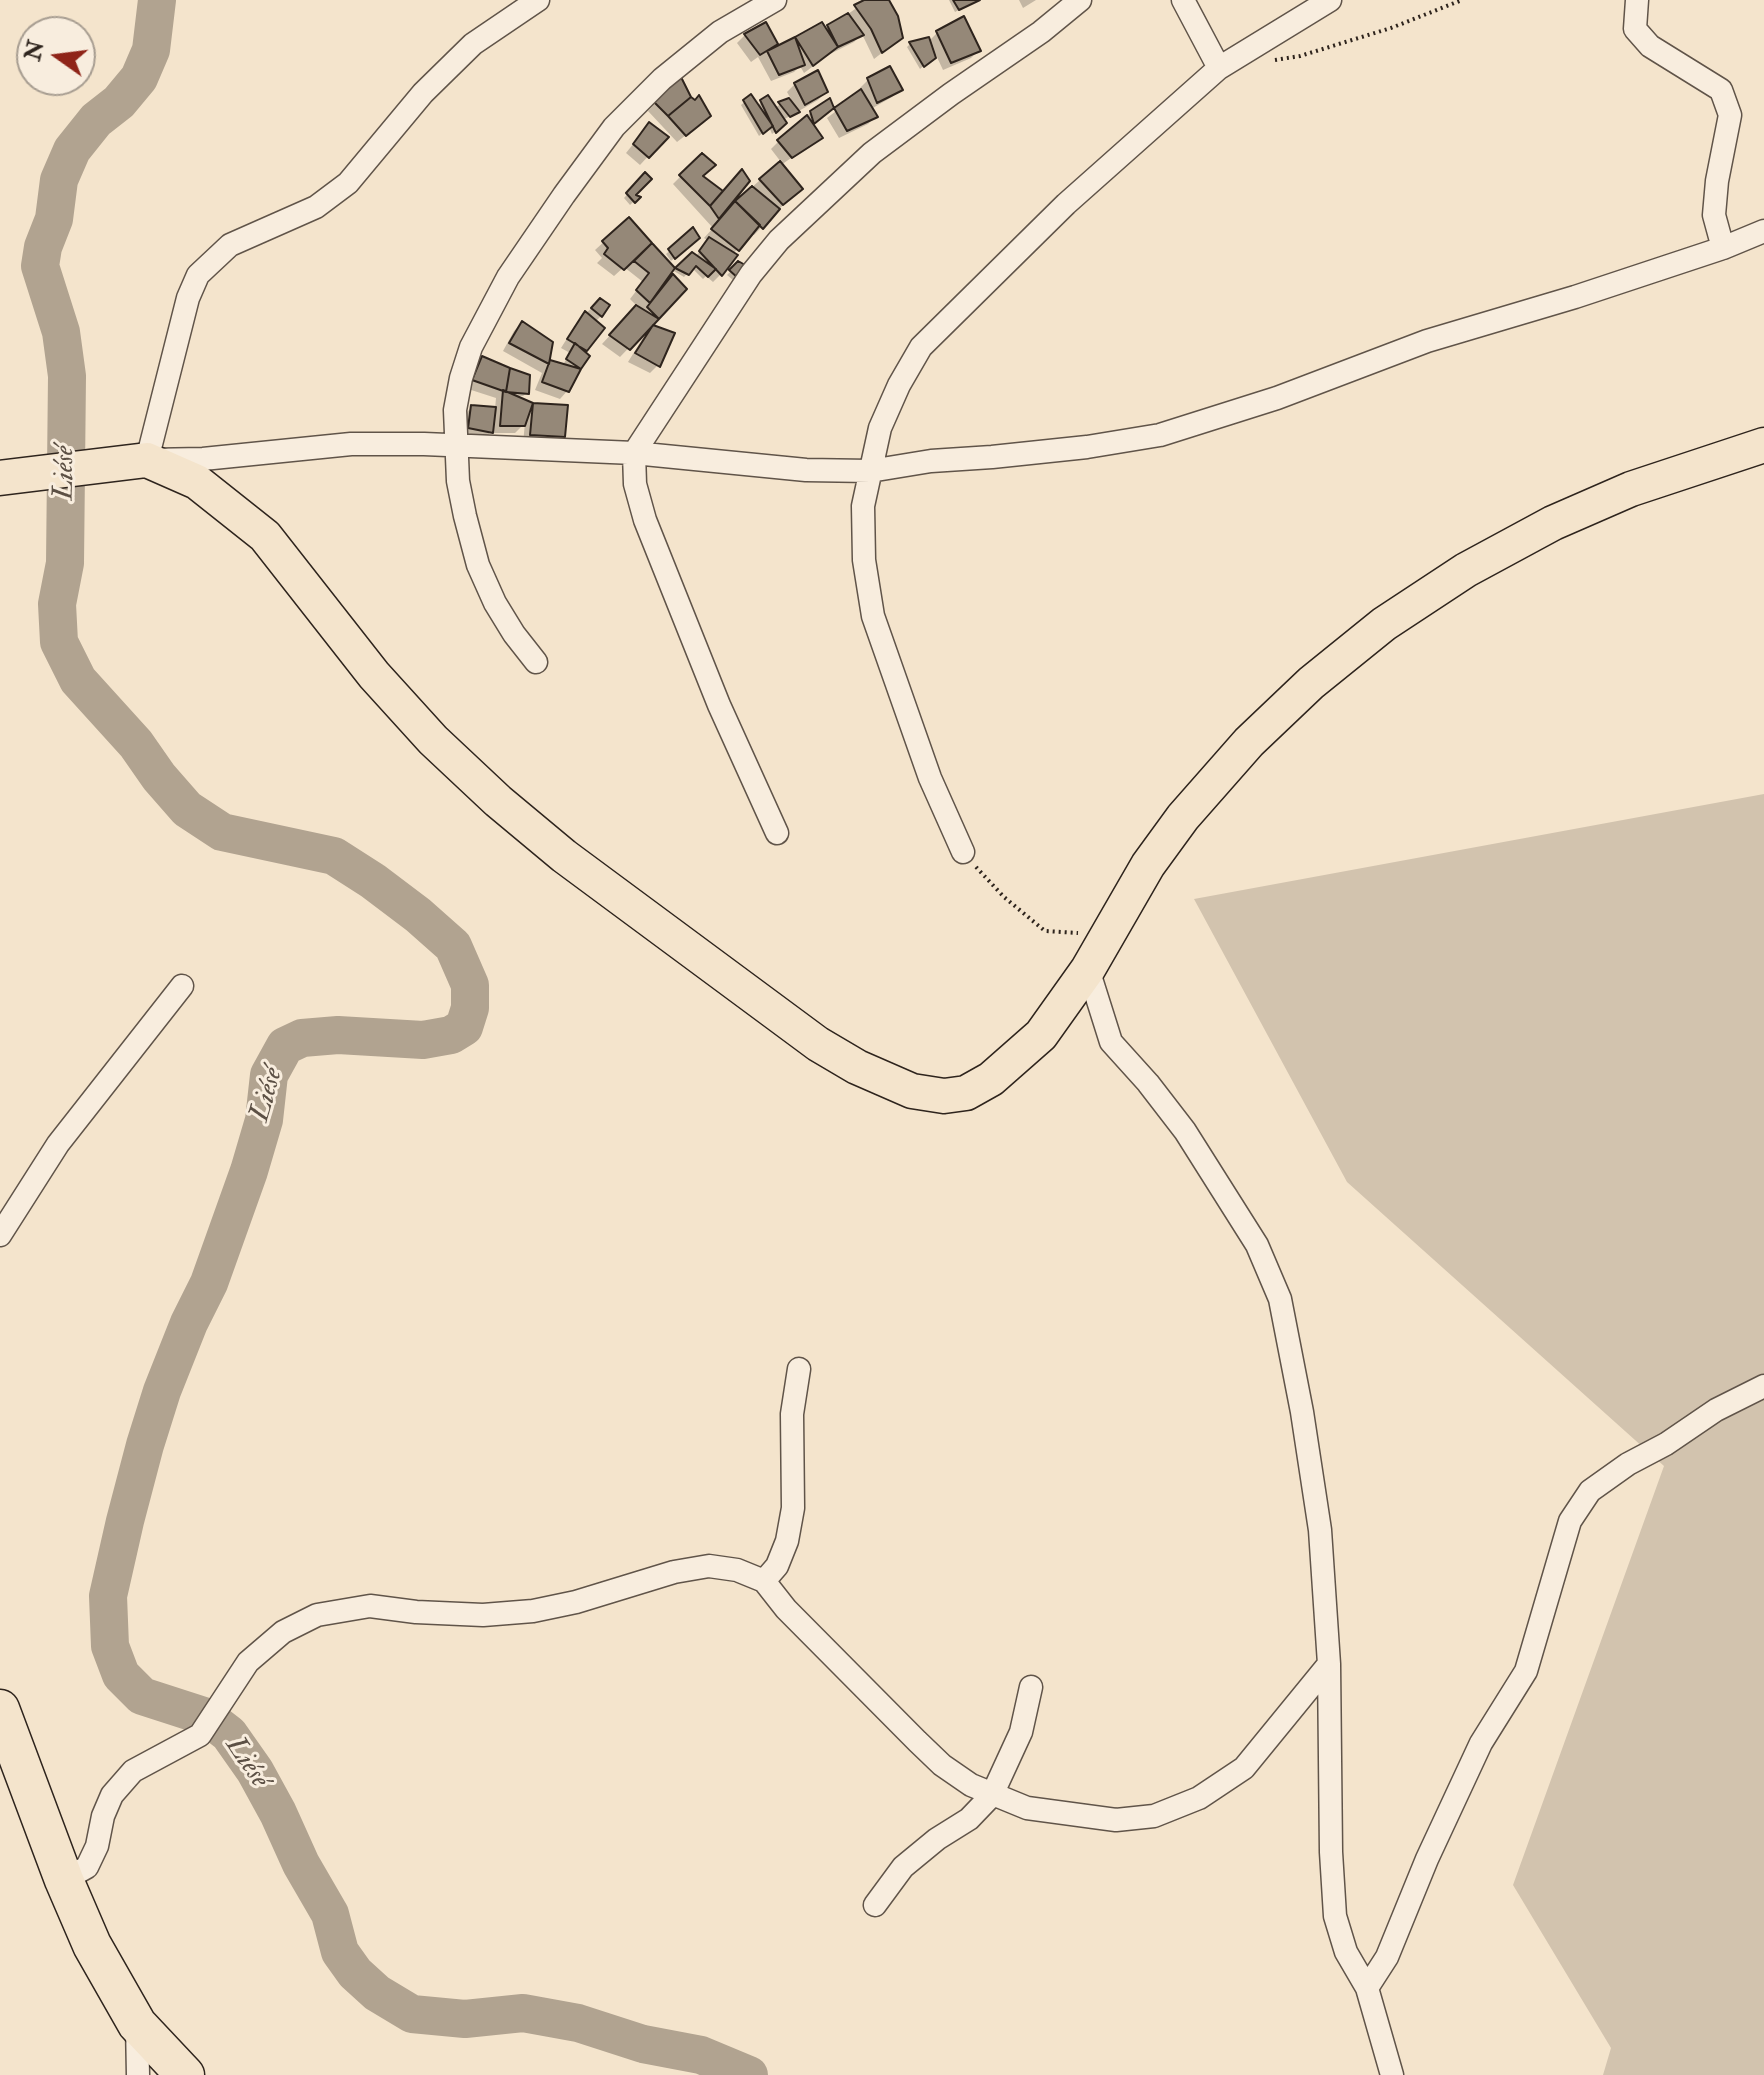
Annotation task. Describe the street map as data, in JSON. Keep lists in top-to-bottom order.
{
  "water": ["Liésé"],
  "north": "left"
}
